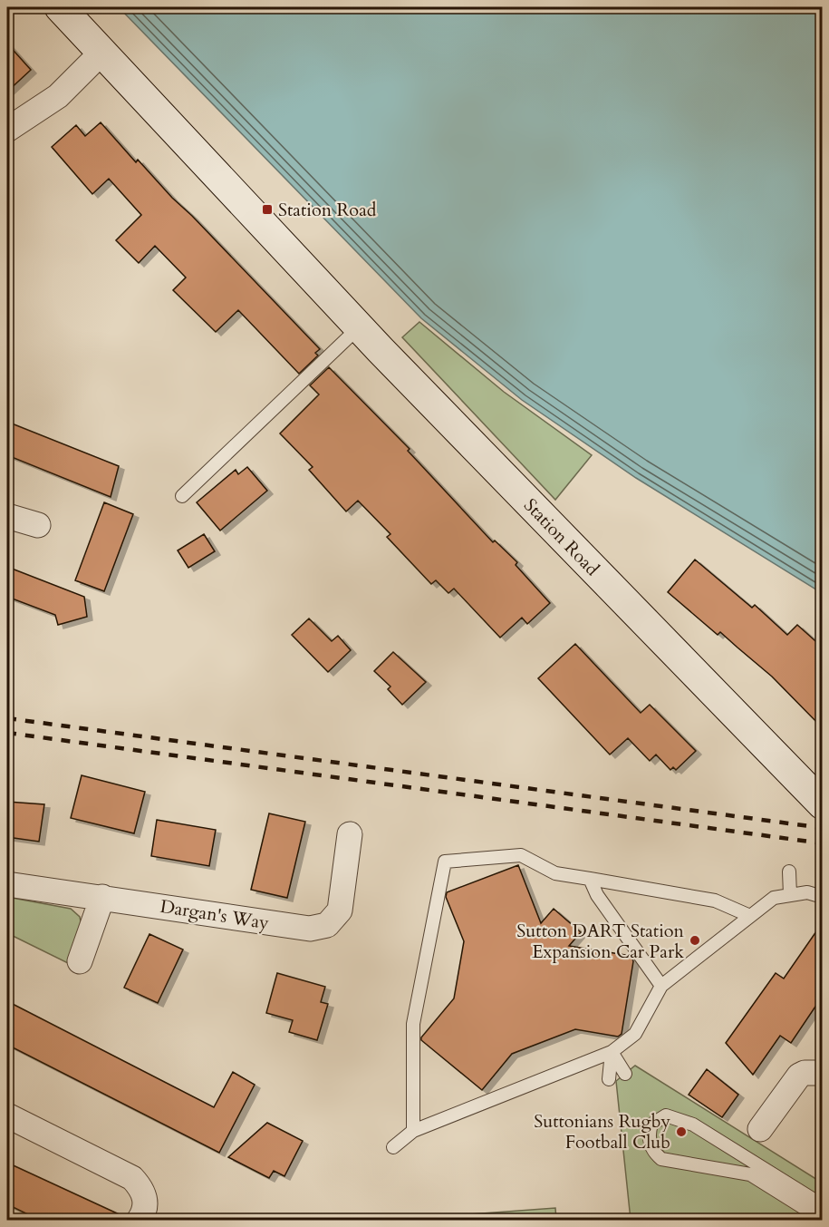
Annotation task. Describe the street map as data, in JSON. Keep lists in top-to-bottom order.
{
  "streets": {
    "main road": ["Station Road"],
    "street": ["Dargan's Way"]
  },
  "places": {
    "transit": ["Station Road"],
    "other": ["Sutton DART Station Expansion Car Park", "Suttonians Rugby Football Club"]
  }
}
